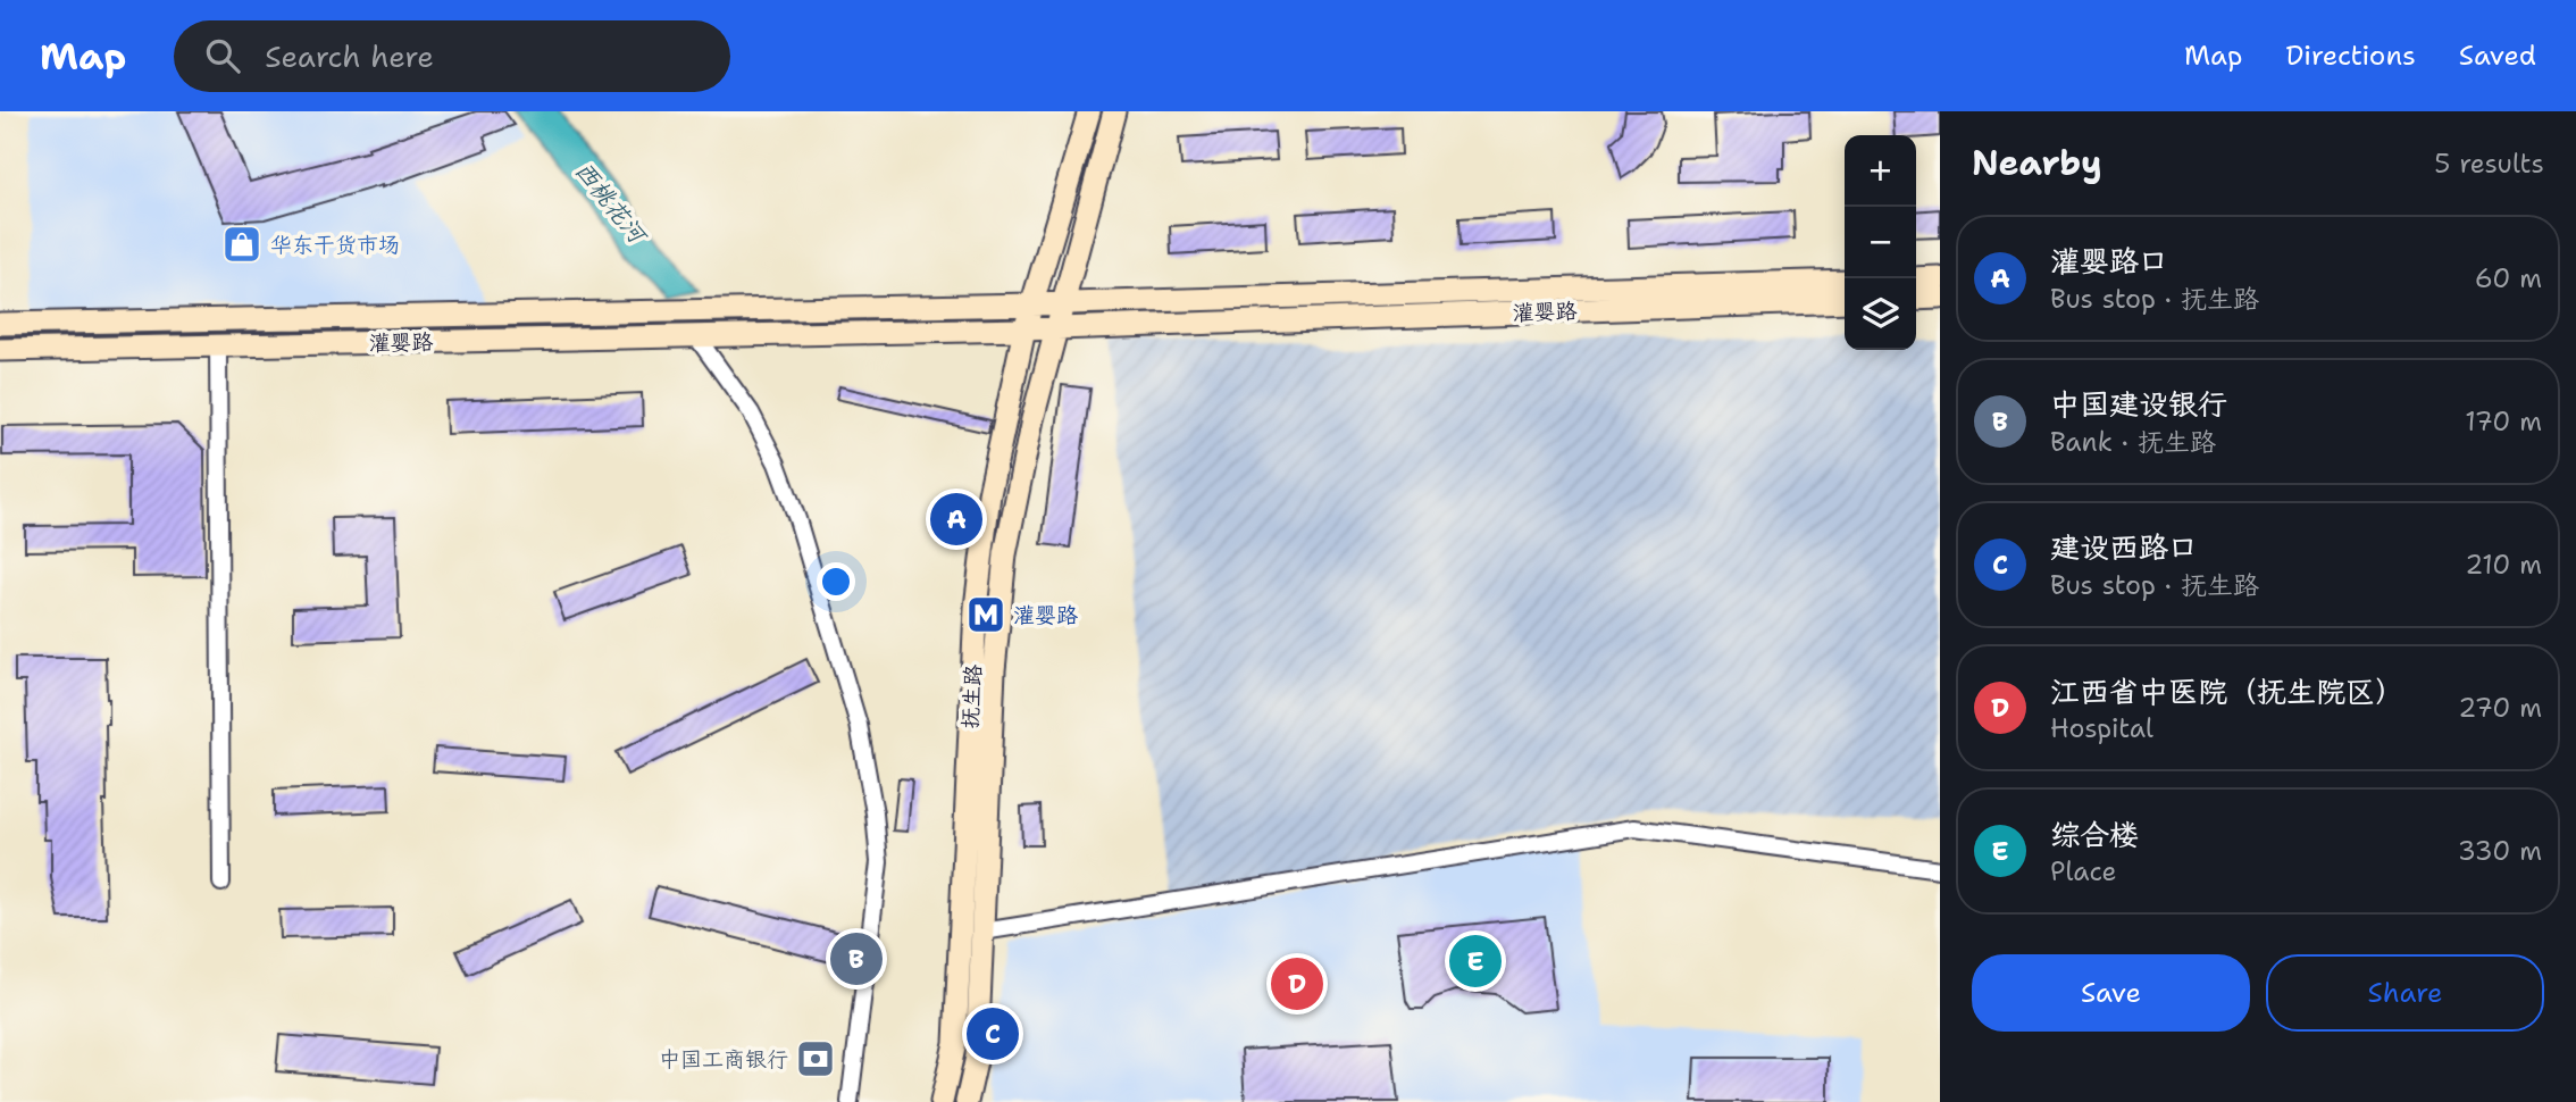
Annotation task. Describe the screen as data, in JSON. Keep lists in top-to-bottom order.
{
  "streets": {
    "main road": ["灌婴路", "抚生路"]
  },
  "crossings": [
    ["灌婴路", "抚生路"]
  ],
  "water": ["西桃花河"],
  "places": {
    "shop": ["华东干货市场"],
    "metro station": ["灌婴路"],
    "bank": ["中国工商银行"]
  },
  "page": {
    "header": "Map",
    "search": "Search here",
    "nav": ["Map", "Directions", "Saved"],
    "heading": ["Nearby", "5 results"],
    "map_buttons": ["+", "−"],
    "list": [
      {
        "mark": "A",
        "name": "灌婴路口",
        "note": "Bus stop · 抚生路",
        "value": "60 m"
      },
      {
        "mark": "B",
        "name": "中国建设银行",
        "note": "Bank · 抚生路",
        "value": "170 m"
      },
      {
        "mark": "C",
        "name": "建设西路口",
        "note": "Bus stop · 抚生路",
        "value": "210 m"
      },
      {
        "mark": "D",
        "name": "江西省中医院（抚生院区）",
        "note": "Hospital",
        "value": "270 m"
      },
      {
        "mark": "E",
        "name": "综合楼",
        "note": "Place",
        "value": "330 m"
      }
    ],
    "pins": [
      "A",
      "B",
      "E",
      "D",
      "C"
    ],
    "buttons": ["Save", "Share"]
  }
}
